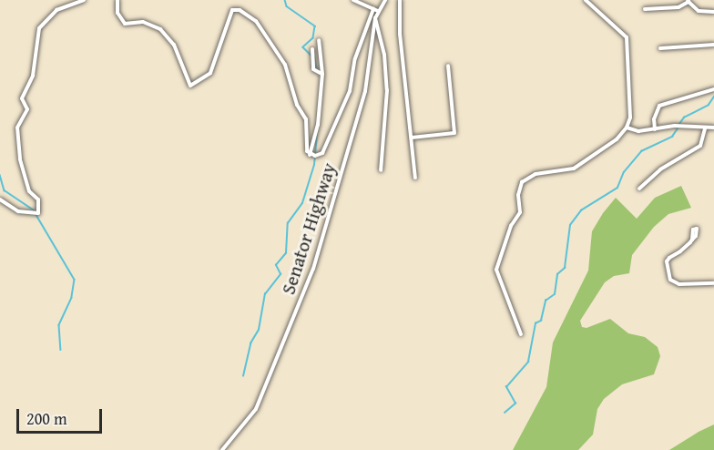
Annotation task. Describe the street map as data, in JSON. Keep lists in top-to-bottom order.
{
  "streets": {
    "street": ["Senator Highway"]
  },
  "scale_bar": "200 m"
}
